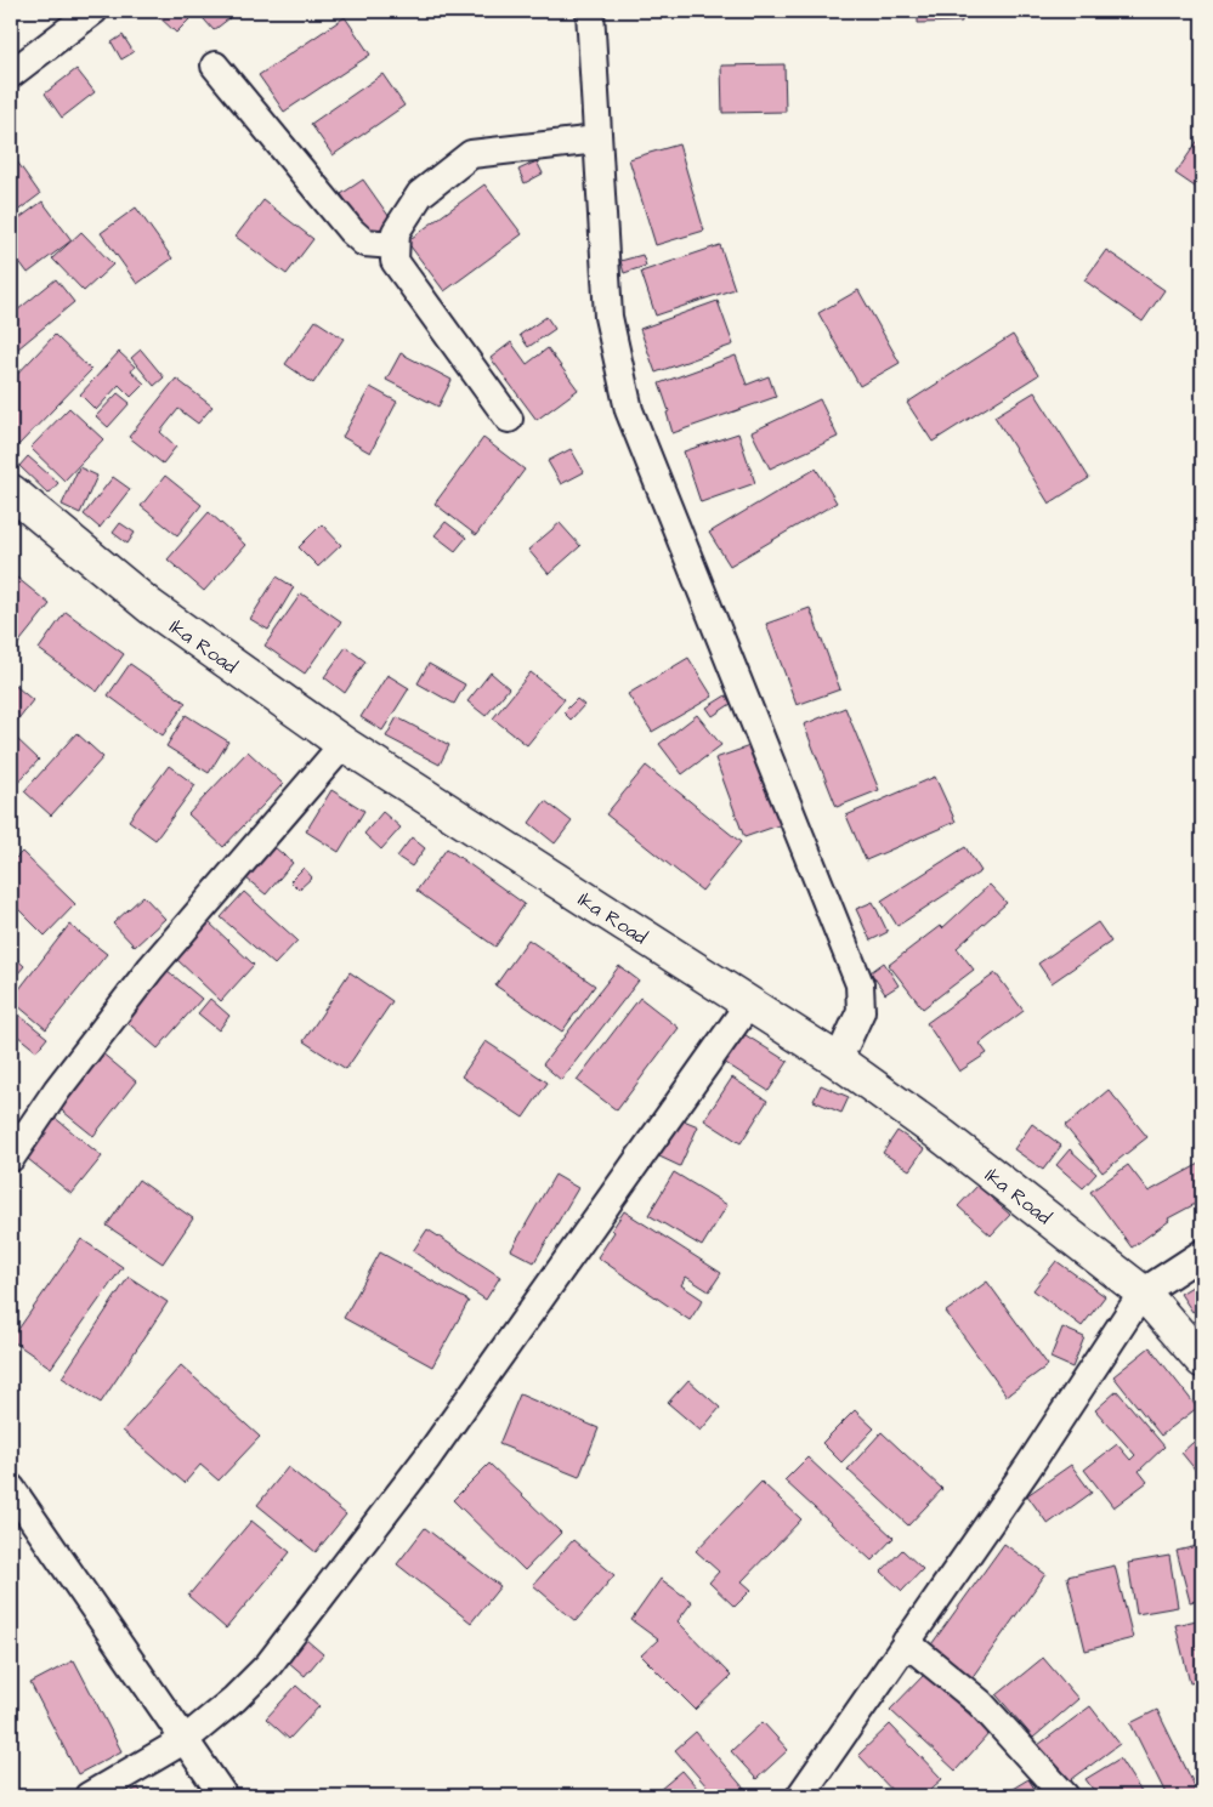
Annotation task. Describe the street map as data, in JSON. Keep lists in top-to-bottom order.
{
  "streets": {
    "street": ["Ika Road"]
  }
}
